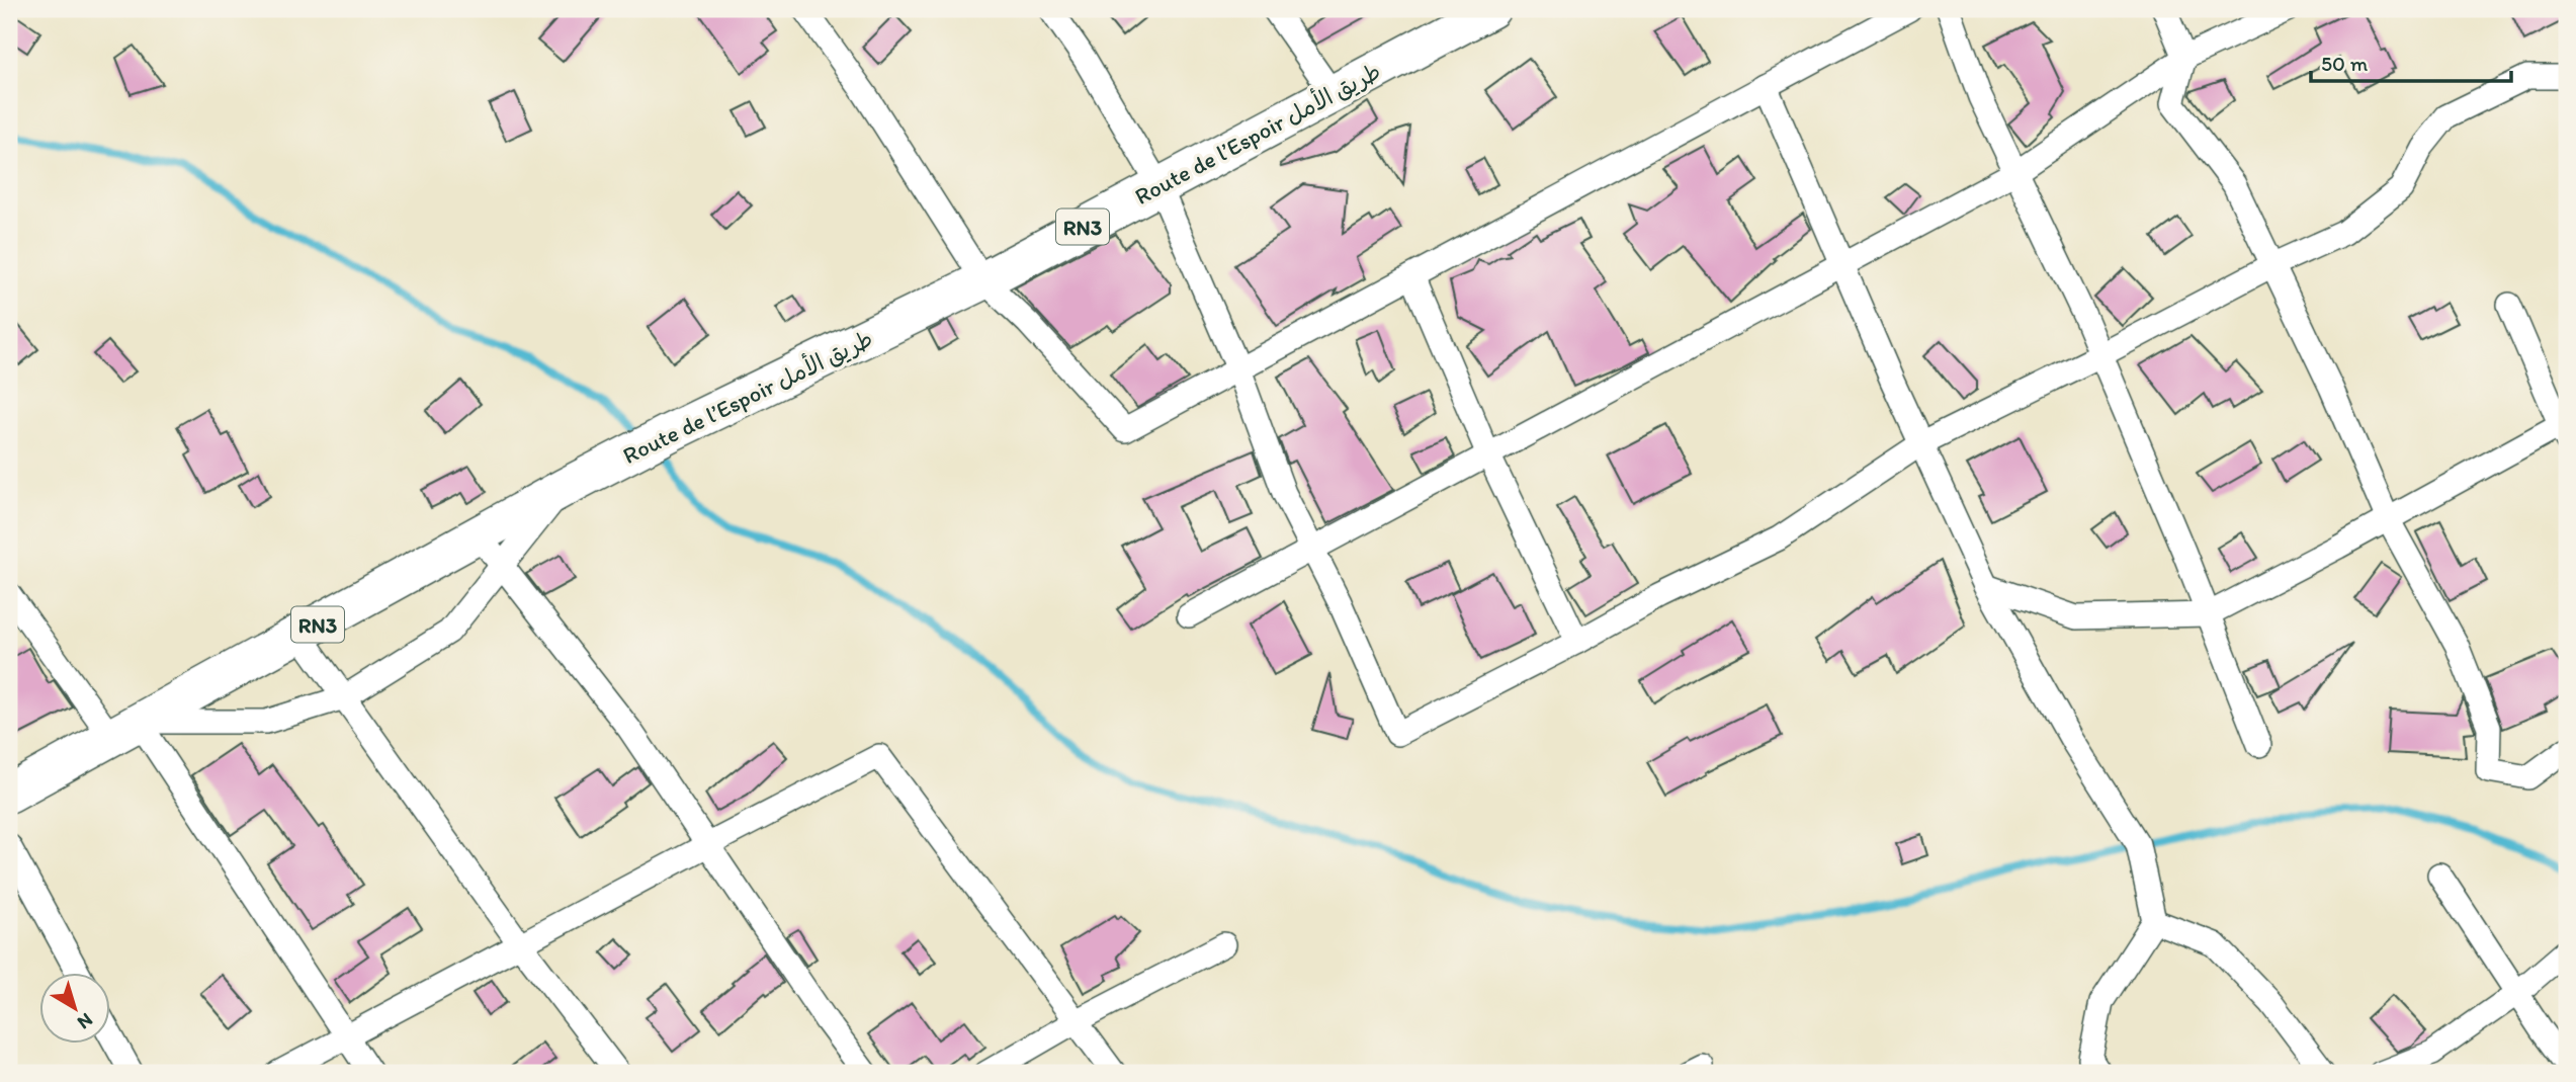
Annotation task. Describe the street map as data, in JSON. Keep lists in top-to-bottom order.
{
  "streets": {
    "highway": ["Route de l’Espoir طريق الأمل", "RN3"]
  },
  "scale_bar": "50 m",
  "north": "bottom right"
}
